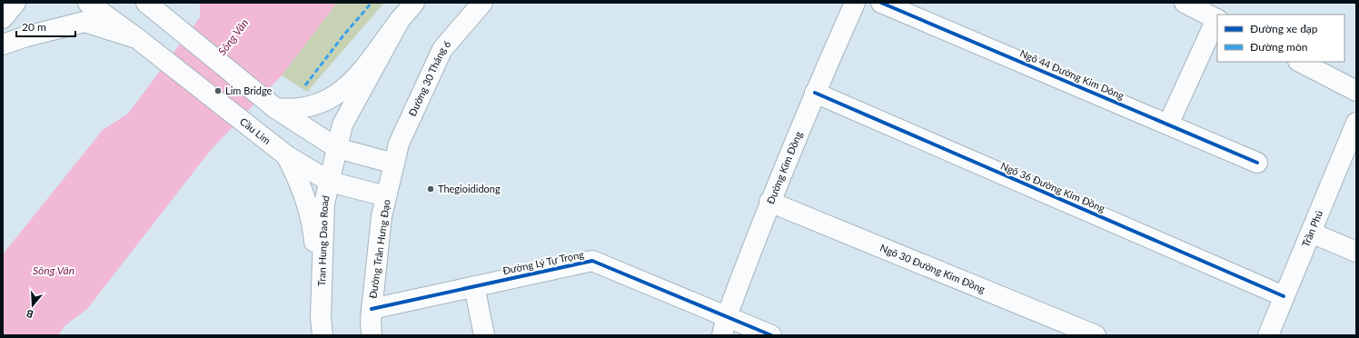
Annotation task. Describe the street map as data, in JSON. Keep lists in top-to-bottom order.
{
  "streets": {
    "main road": [
      "Ngõ 44 Đường Kim Dông",
      "Đường 30 Tháng 6",
      "Cầu Lim",
      "Đường Kim Đồng",
      "Ngõ 36 Đường Kim Đồng",
      "Trần Phú",
      "Tran Hung Dao Road",
      "Đường Trân Hưng Đạo",
      "Đường Lý Tự Trọng",
      "Ngõ 30 Đường Kim Đồng"
    ]
  },
  "crossings": [
    ["Đường 30 Tháng 6", "Đường Trân Hưng Đạo"],
    ["Cầu Lim", "Tran Hung Dao Road"],
    ["Cầu Lim", "Đường Trân Hưng Đạo"],
    ["Đường Kim Đồng", "Ngõ 36 Đường Kim Đồng"],
    ["Đường Kim Đồng", "Đường Lý Tự Trọng"],
    ["Đường Kim Đồng", "Ngõ 30 Đường Kim Đồng"],
    ["Ngõ 36 Đường Kim Đồng", "Trần Phú"],
    ["Đường Trân Hưng Đạo", "Đường Lý Tự Trọng"]
  ],
  "water": ["Sông Vân"],
  "places": ["Lim Bridge", "Thegioididong"],
  "legend": ["Đường xe đạp", "Đường mòn"],
  "scale_bar": "20 m",
  "north": "bottom"
}
